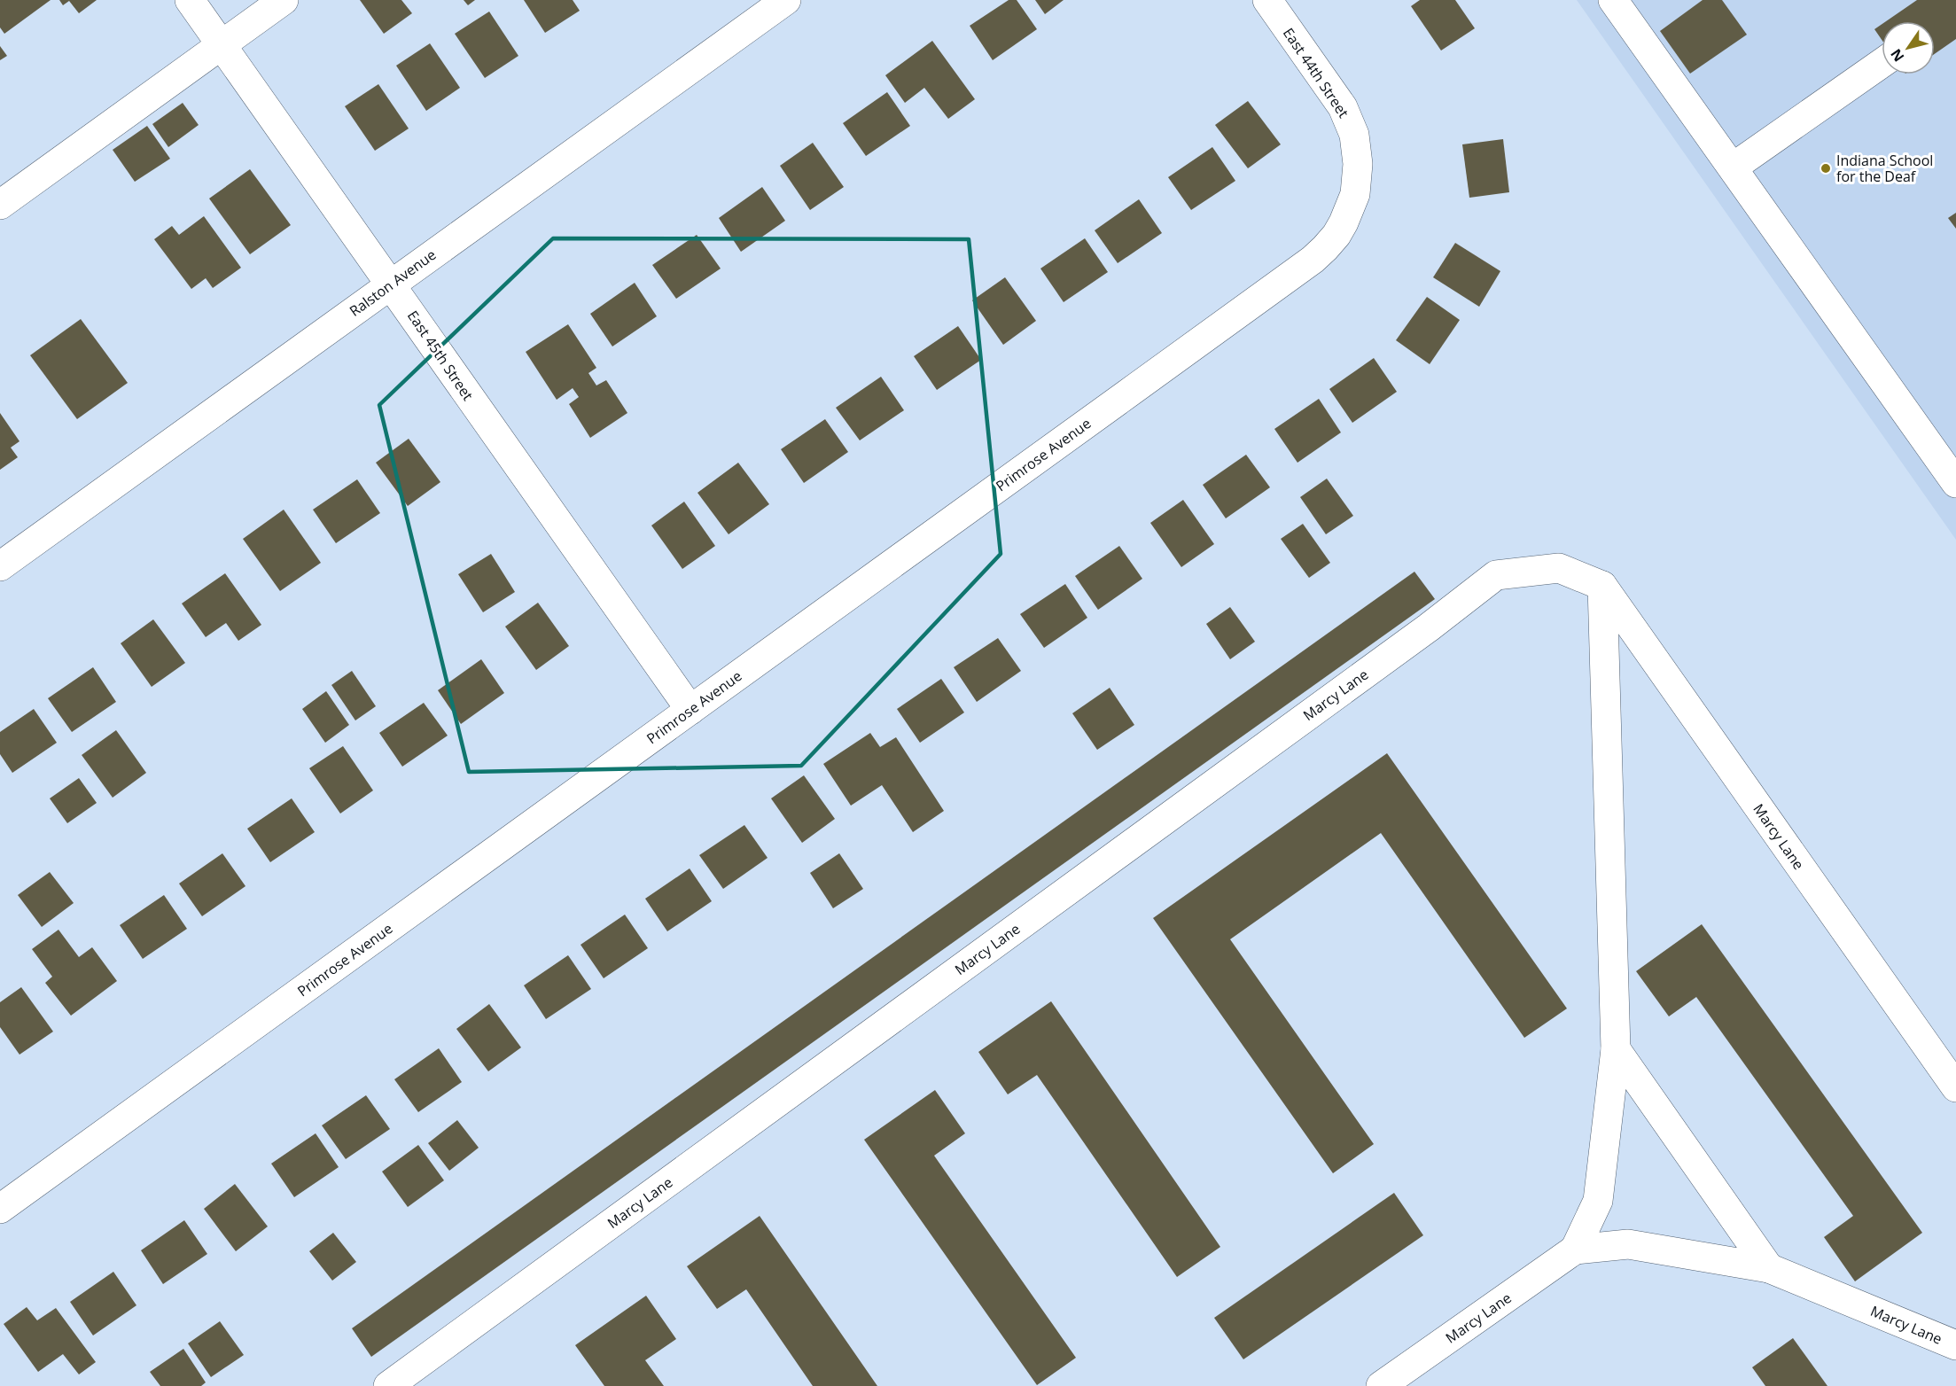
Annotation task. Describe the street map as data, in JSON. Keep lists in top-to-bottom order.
{
  "streets": {
    "street": [
      "East 44th Street",
      "Ralston Avenue",
      "East 45th Street",
      "Primrose Avenue",
      "Marcy Lane"
    ]
  },
  "crossings": [
    ["East 44th Street", "Primrose Avenue"],
    ["Ralston Avenue", "East 45th Street"],
    ["East 45th Street", "Primrose Avenue"]
  ],
  "places": ["Indiana School for the Deaf"],
  "north": "bottom left"
}
